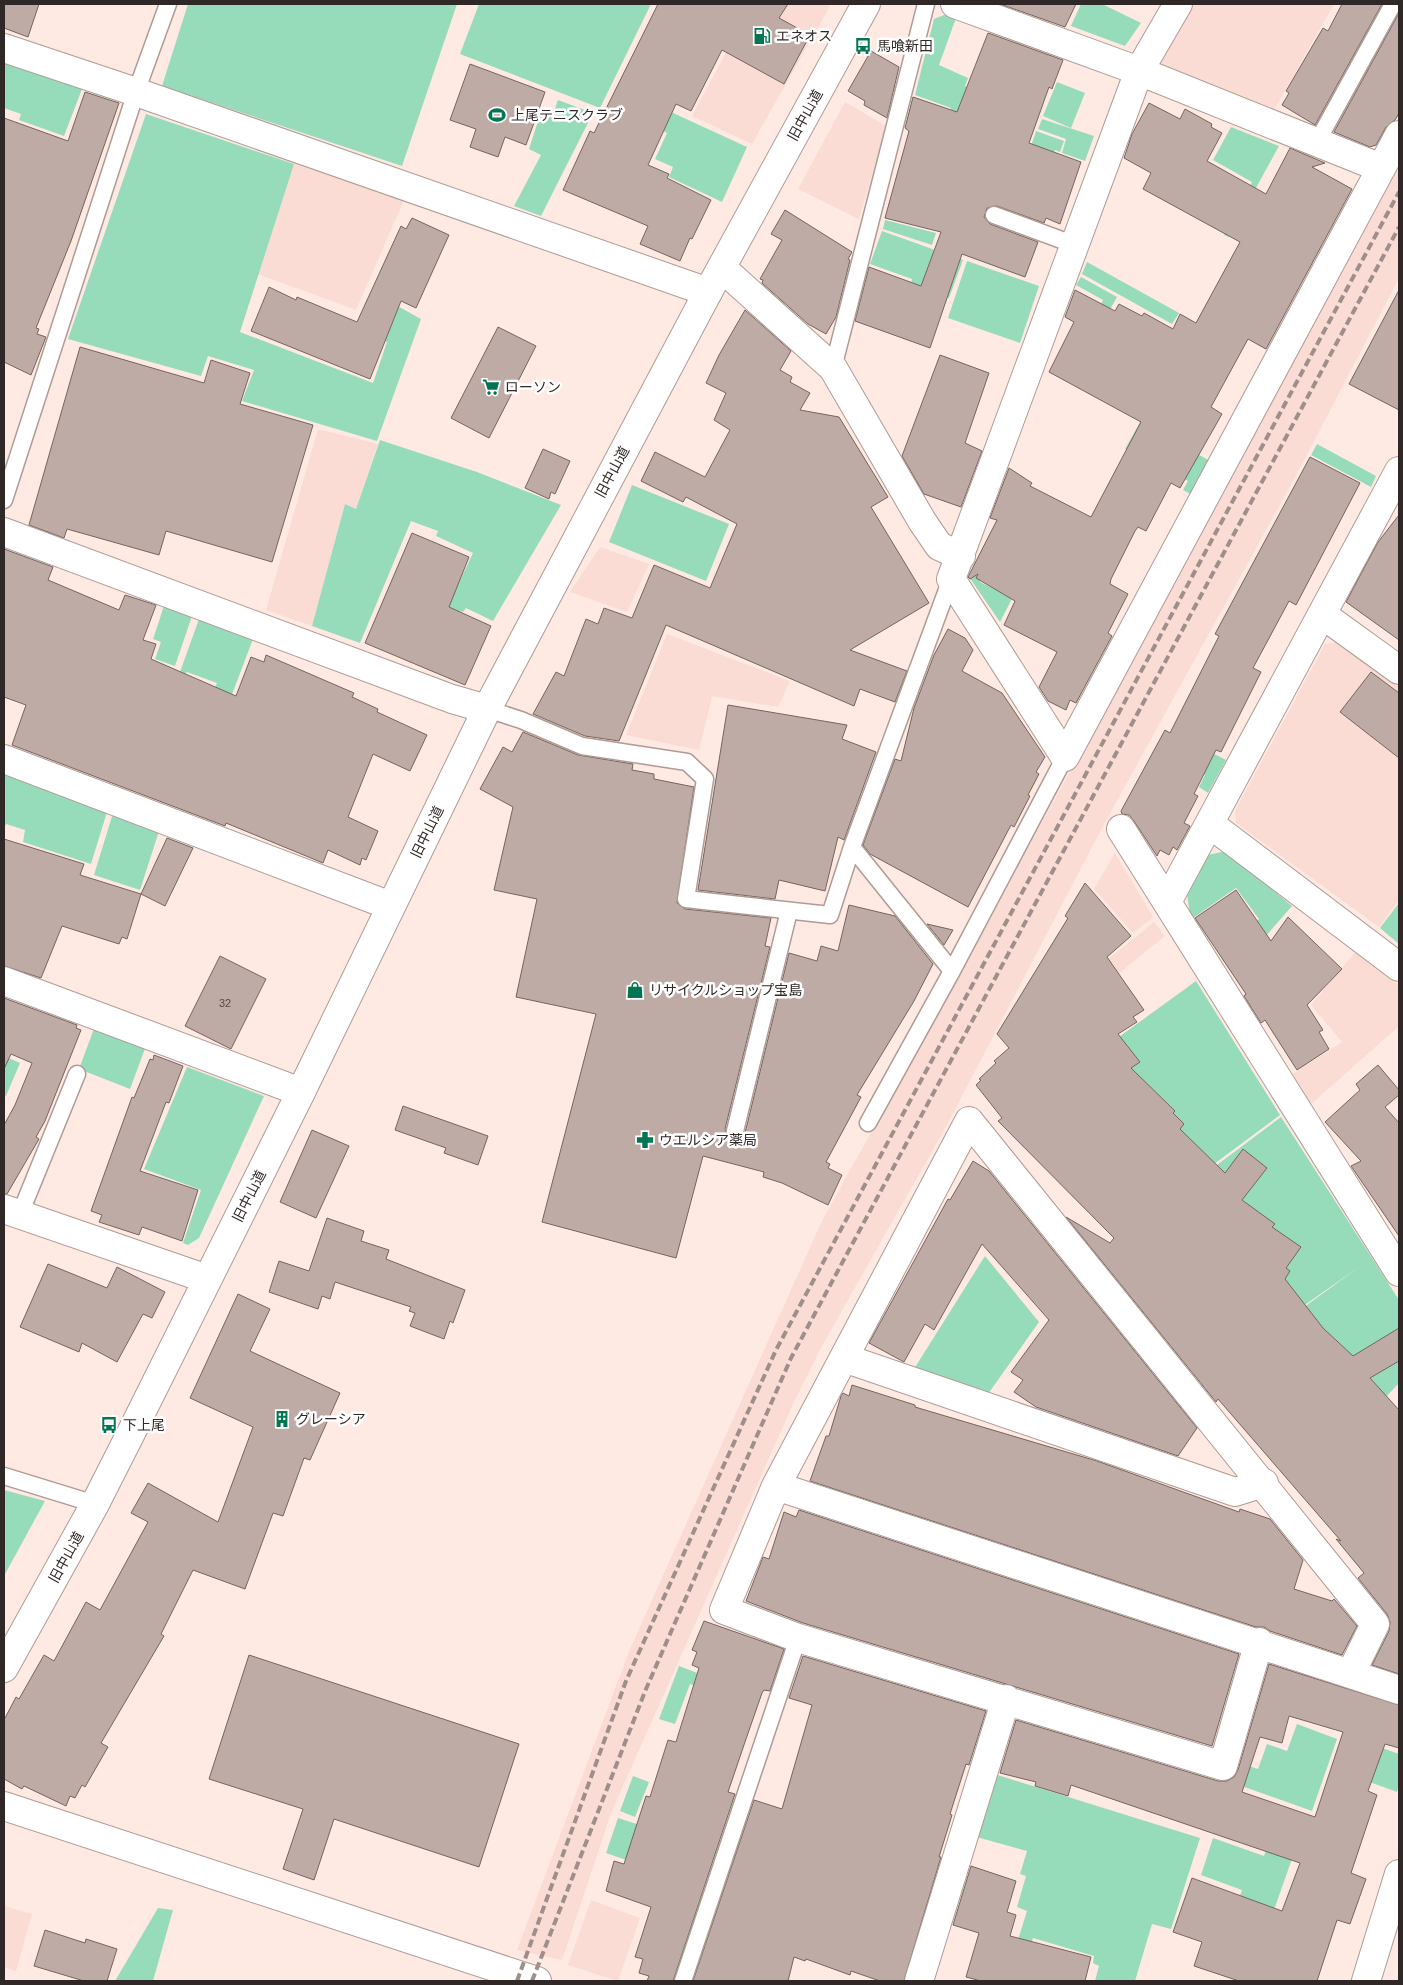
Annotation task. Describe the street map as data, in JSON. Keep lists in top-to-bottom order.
{
  "streets": {
    "street": ["旧中山道"]
  },
  "places": {
    "fuel station": ["エネオス"],
    "bus stop": ["馬喰新田", "下上尾"],
    "sports": ["上尾テニスクラブ"],
    "supermarket": ["ローソン"],
    "shop": ["リサイクルショップ宝島"],
    "pharmacy": ["ウエルシア薬局"],
    "building": ["グレーシア"]
  },
  "house_numbers": ["32"]
}
